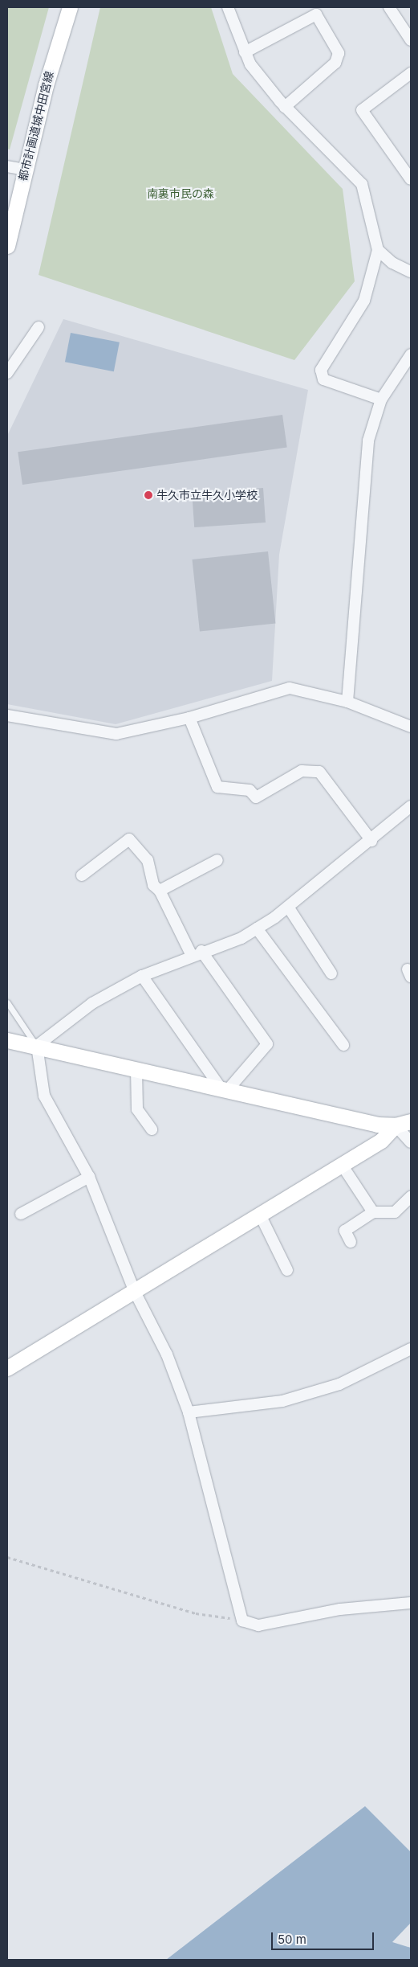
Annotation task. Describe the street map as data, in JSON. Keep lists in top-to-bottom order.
{
  "streets": {
    "street": ["都市計画道城中田宮線"]
  },
  "parks": ["南裏市民の森"],
  "places": ["牛久市立牛久小学校"],
  "scale_bar": "50 m"
}
